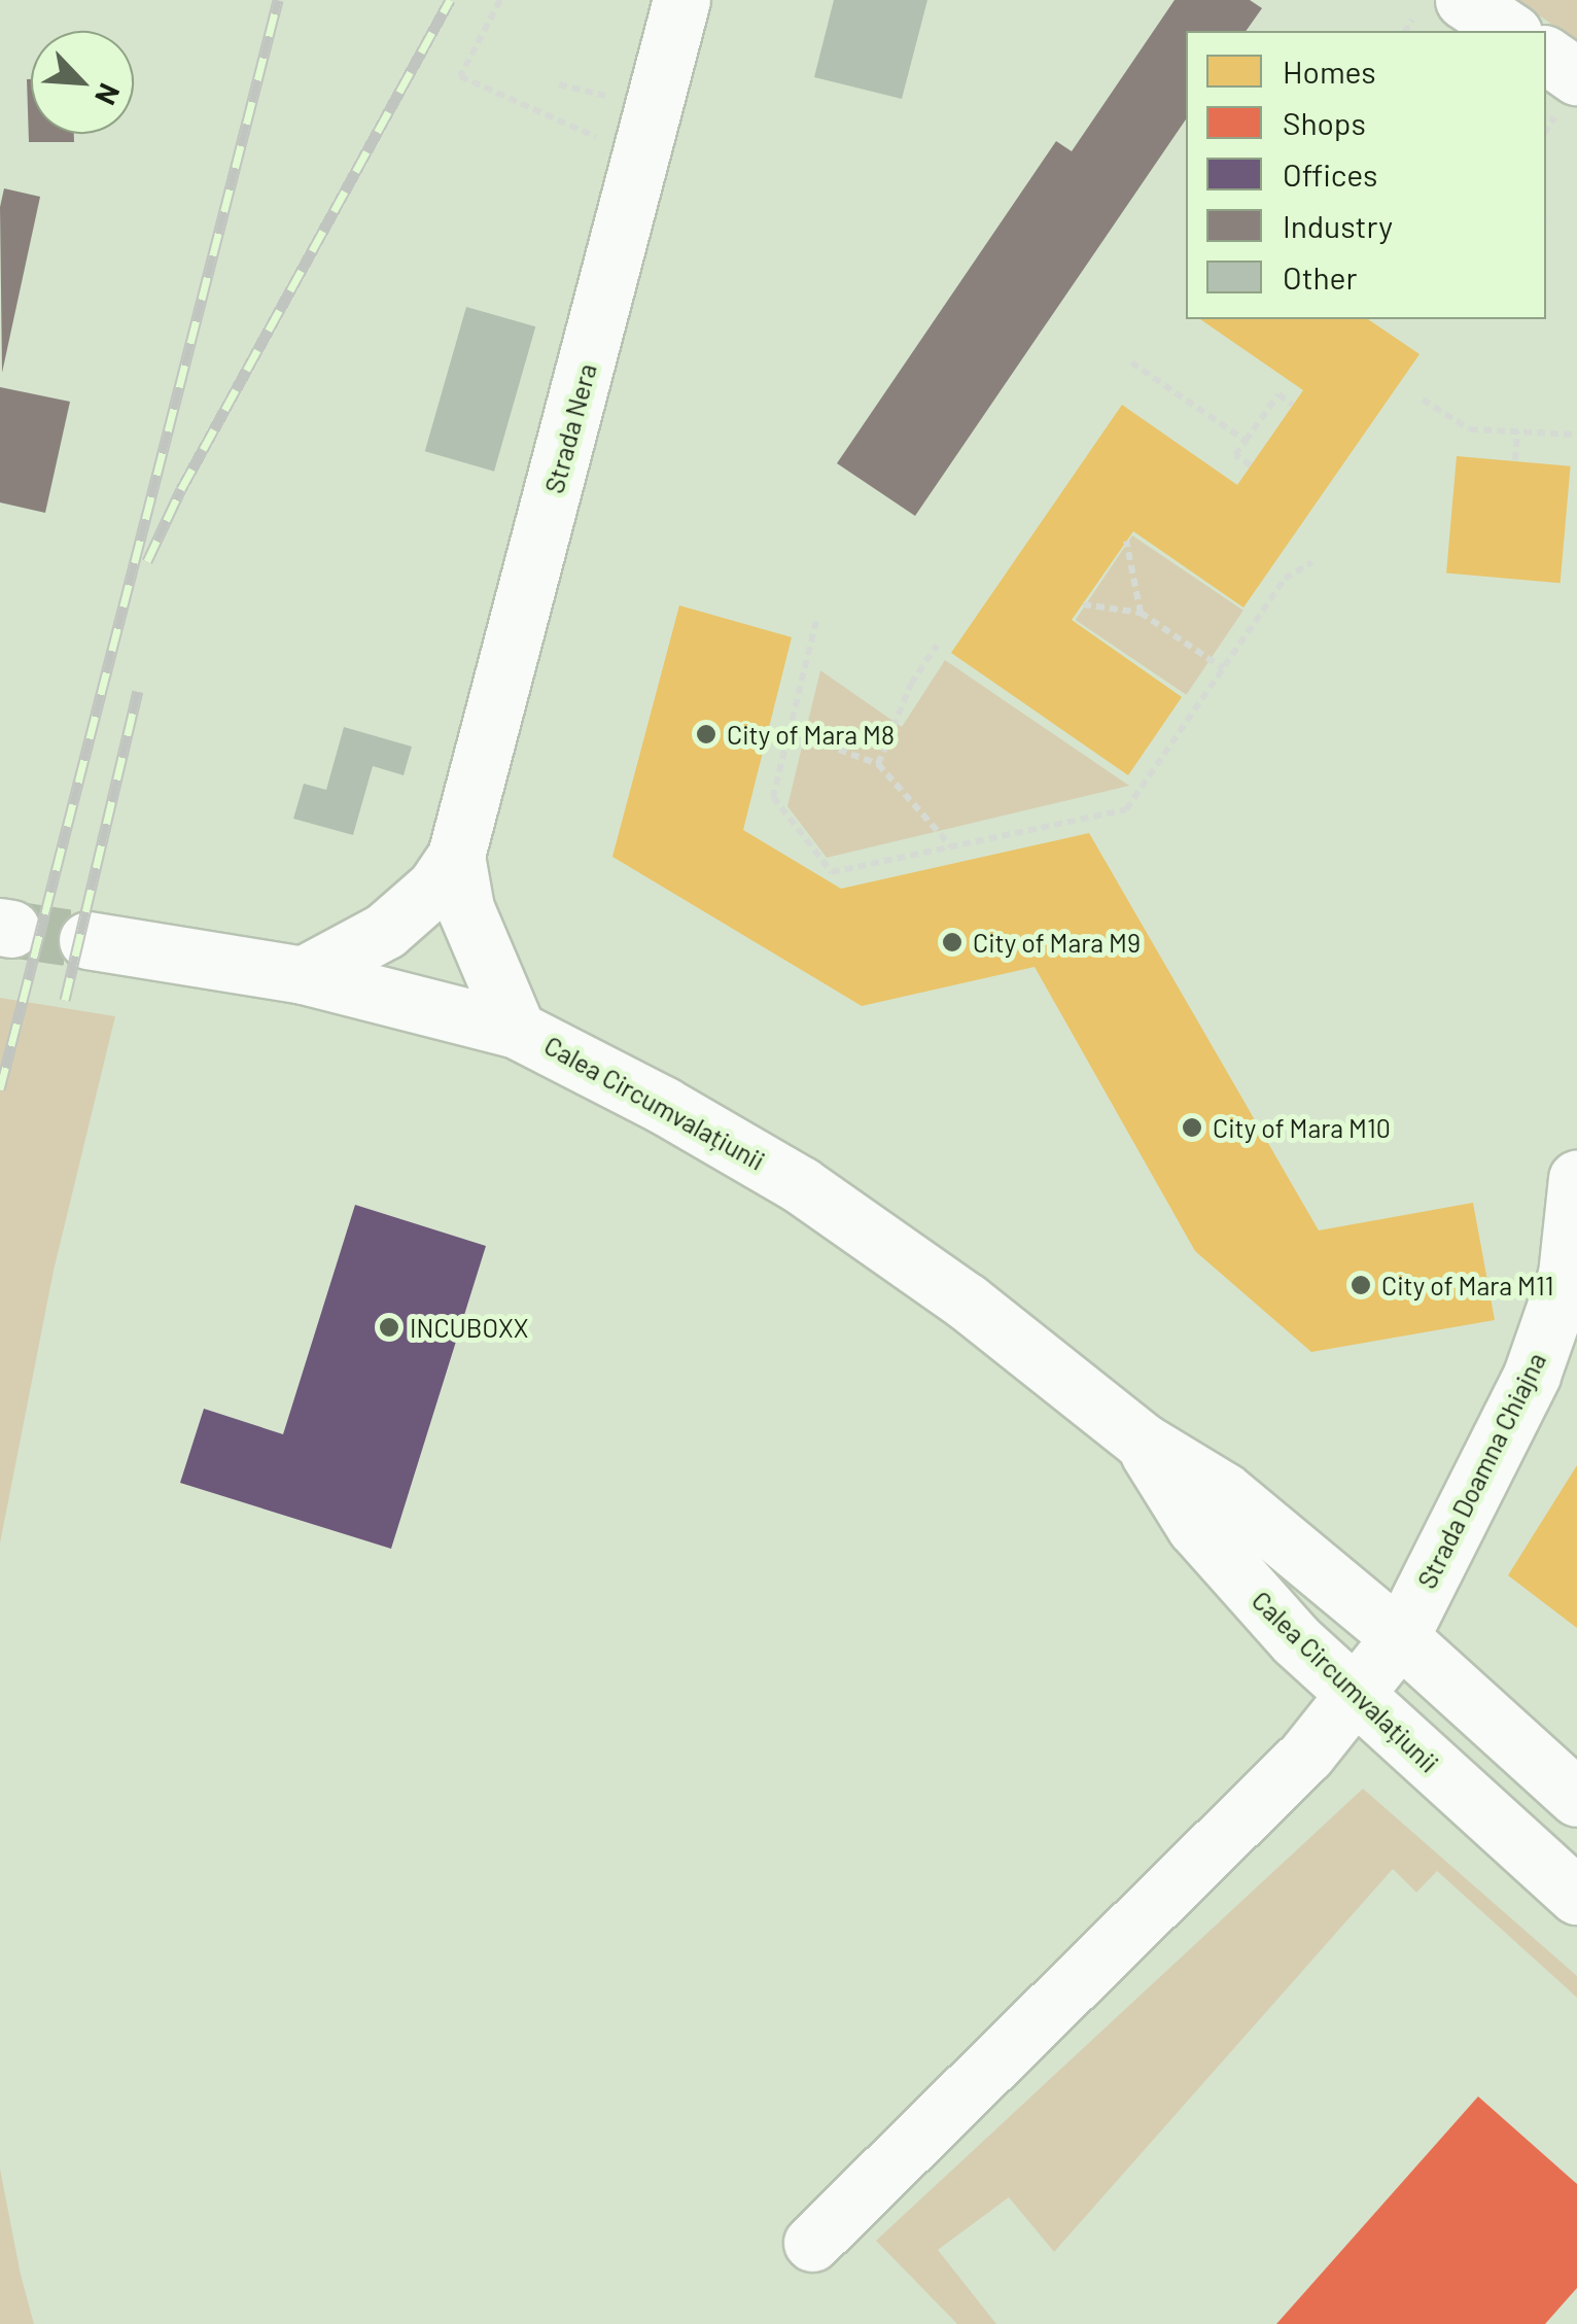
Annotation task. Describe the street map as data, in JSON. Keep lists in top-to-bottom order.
{
  "streets": {
    "main road": ["Strada Nera", "Calea Circumvalațiunii", "Strada Doamna Chiajna"]
  },
  "crossings": [
    ["Strada Nera", "Calea Circumvalațiunii"],
    ["Calea Circumvalațiunii", "Strada Doamna Chiajna"]
  ],
  "places": [
    "City of Mara M8",
    "City of Mara M9",
    "City of Mara M10",
    "City of Mara M11",
    "INCUBOXX"
  ],
  "legend": [
    "Homes",
    "Shops",
    "Offices",
    "Industry",
    "Other"
  ],
  "north": "bottom right"
}
